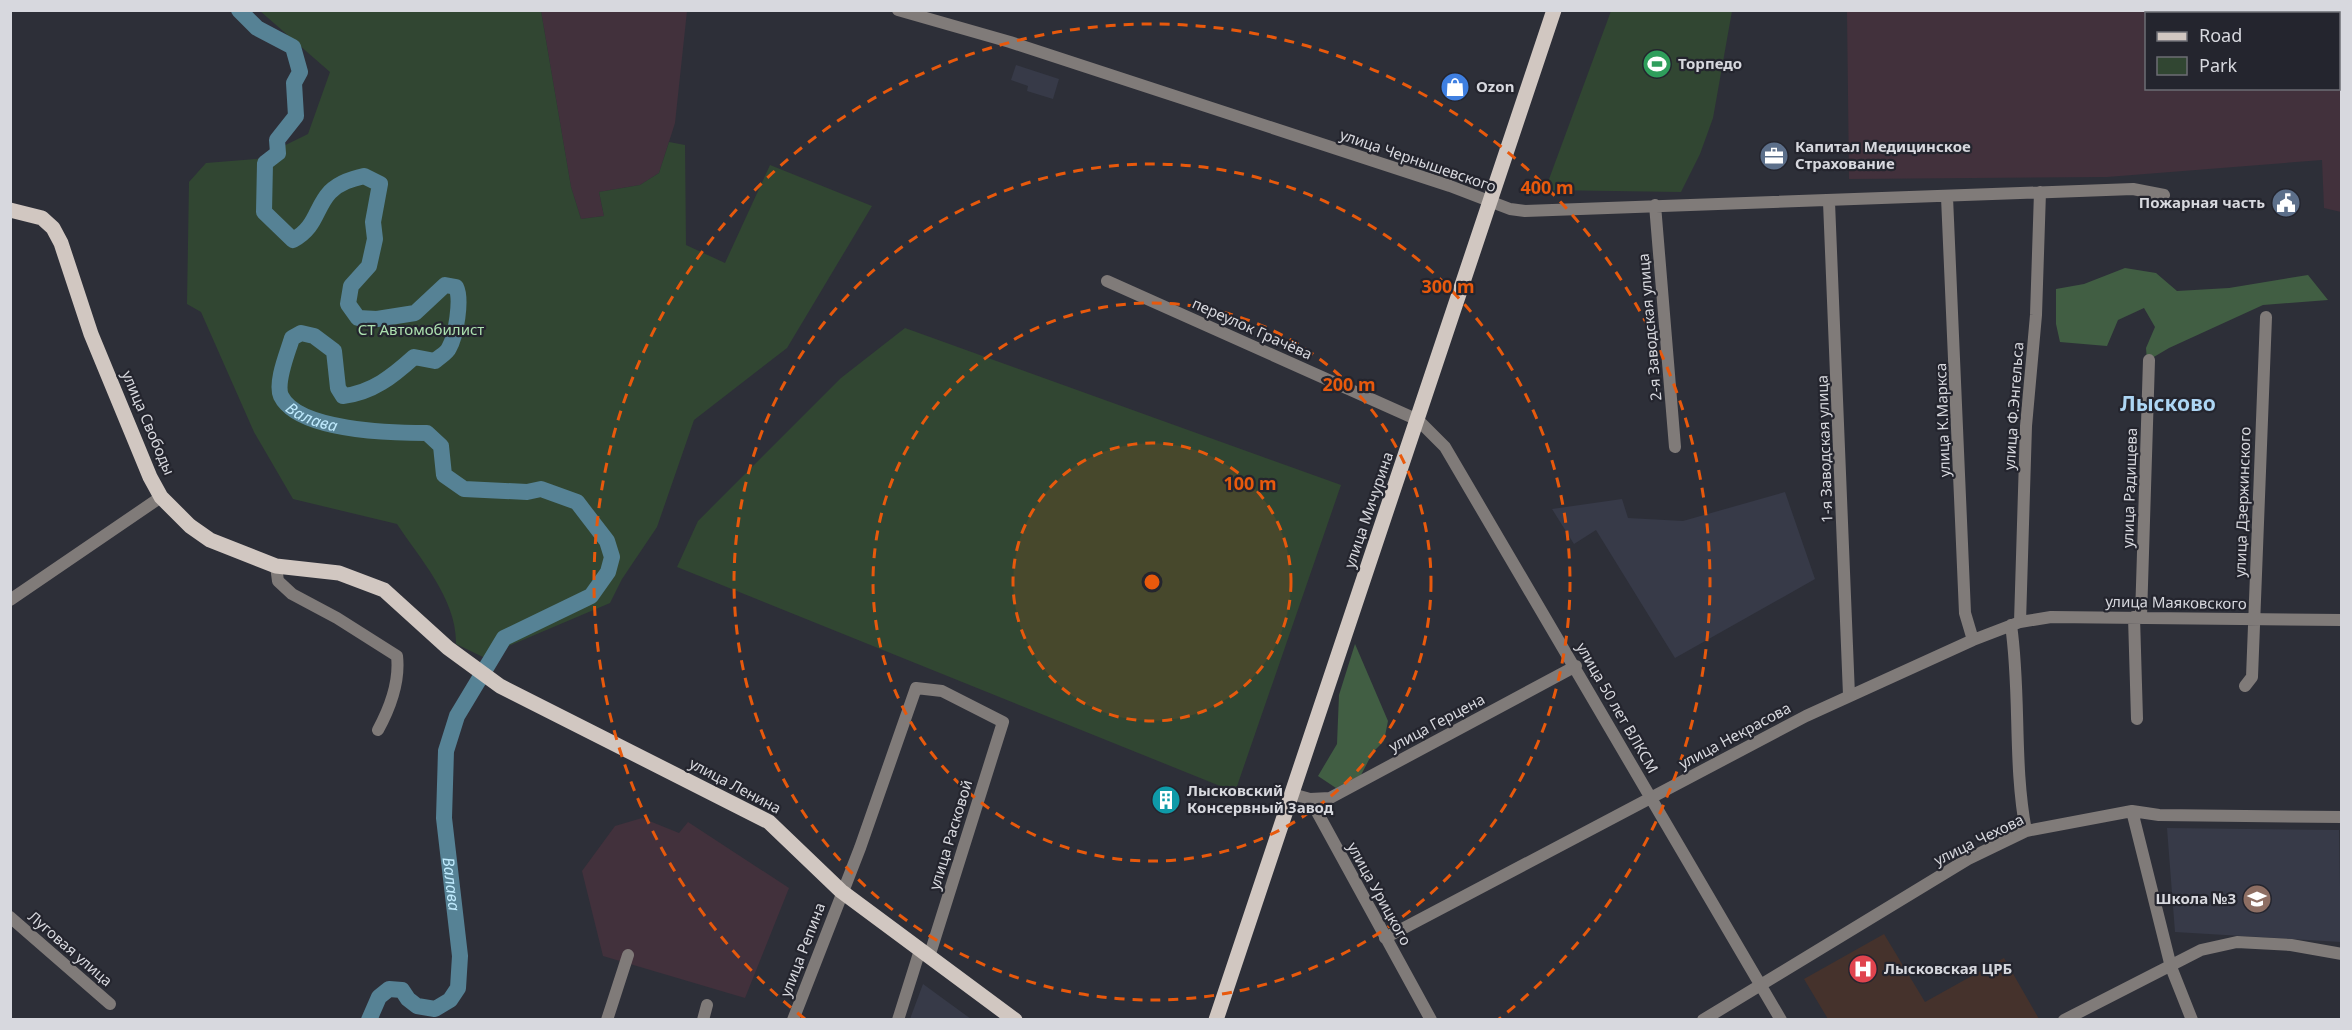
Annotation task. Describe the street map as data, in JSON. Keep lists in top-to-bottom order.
{
  "streets": {
    "main road": ["улица Свободы", "улица Мичурина", "улица Ленина"],
    "street": [
      "улица Чернышевского",
      "2-я Заводская улица",
      "переулок Грачёва",
      "улица Ф.Энгельса",
      "улица К.Маркса",
      "1-я Заводская улица",
      "улица Радищева",
      "улица Дзержинского",
      "улица Маяковского",
      "улица 50 лет ВЛКСМ",
      "улица Герцена",
      "улица Некрасова",
      "улица Расковой",
      "улица Чехова",
      "улица Урицкого",
      "Луговая улица",
      "улица Репина"
    ]
  },
  "crossings": [
    ["улица Чернышевского", "2-я Заводская улица"],
    ["улица Чернышевского", "улица Ф.Энгельса"],
    ["улица Чернышевского", "улица К.Маркса"],
    ["улица Чернышевского", "1-я Заводская улица"],
    ["улица Чернышевского", "улица Мичурина"],
    ["переулок Грачёва", "улица Мичурина"],
    ["переулок Грачёва", "улица 50 лет ВЛКСМ"],
    ["улица Ф.Энгельса", "улица Маяковского"],
    ["улица Ф.Энгельса", "улица Некрасова"],
    ["улица Ф.Энгельса", "улица Чехова"],
    ["улица К.Маркса", "улица Некрасова"],
    ["улица Свободы", "улица Ленина"],
    ["1-я Заводская улица", "улица Некрасова"],
    ["улица Радищева", "улица Маяковского"],
    ["улица Дзержинского", "улица Маяковского"],
    ["улица Мичурина", "улица 50 лет ВЛКСМ"],
    ["улица Маяковского", "улица Некрасова"],
    ["улица 50 лет ВЛКСМ", "улица Герцена"],
    ["улица 50 лет ВЛКСМ", "улица Некрасова"],
    ["улица 50 лет ВЛКСМ", "улица Чехова"],
    ["улица Герцена", "улица Урицкого"],
    ["улица Некрасова", "улица Урицкого"],
    ["улица Ленина", "улица Расковой"],
    ["улица Ленина", "улица Репина"],
    ["улица Расковой", "улица Репина"]
  ],
  "districts": ["Лысково"],
  "water": ["Валава"],
  "parks": ["СТ Автомобилист"],
  "places": {
    "sports": ["Торпедо"],
    "shop": ["Ozon"],
    "office": ["Капитал Медицинское Страхование"],
    "public building": ["Пожарная часть"],
    "building": ["Лысковский Консервный Завод"],
    "school or university": ["Школа №3"],
    "hospital": ["Лысковская ЦРБ"]
  },
  "legend": ["Road", "Park"],
  "rings": [
    "400 m",
    "300 m",
    "200 m",
    "100 m"
  ]
}
